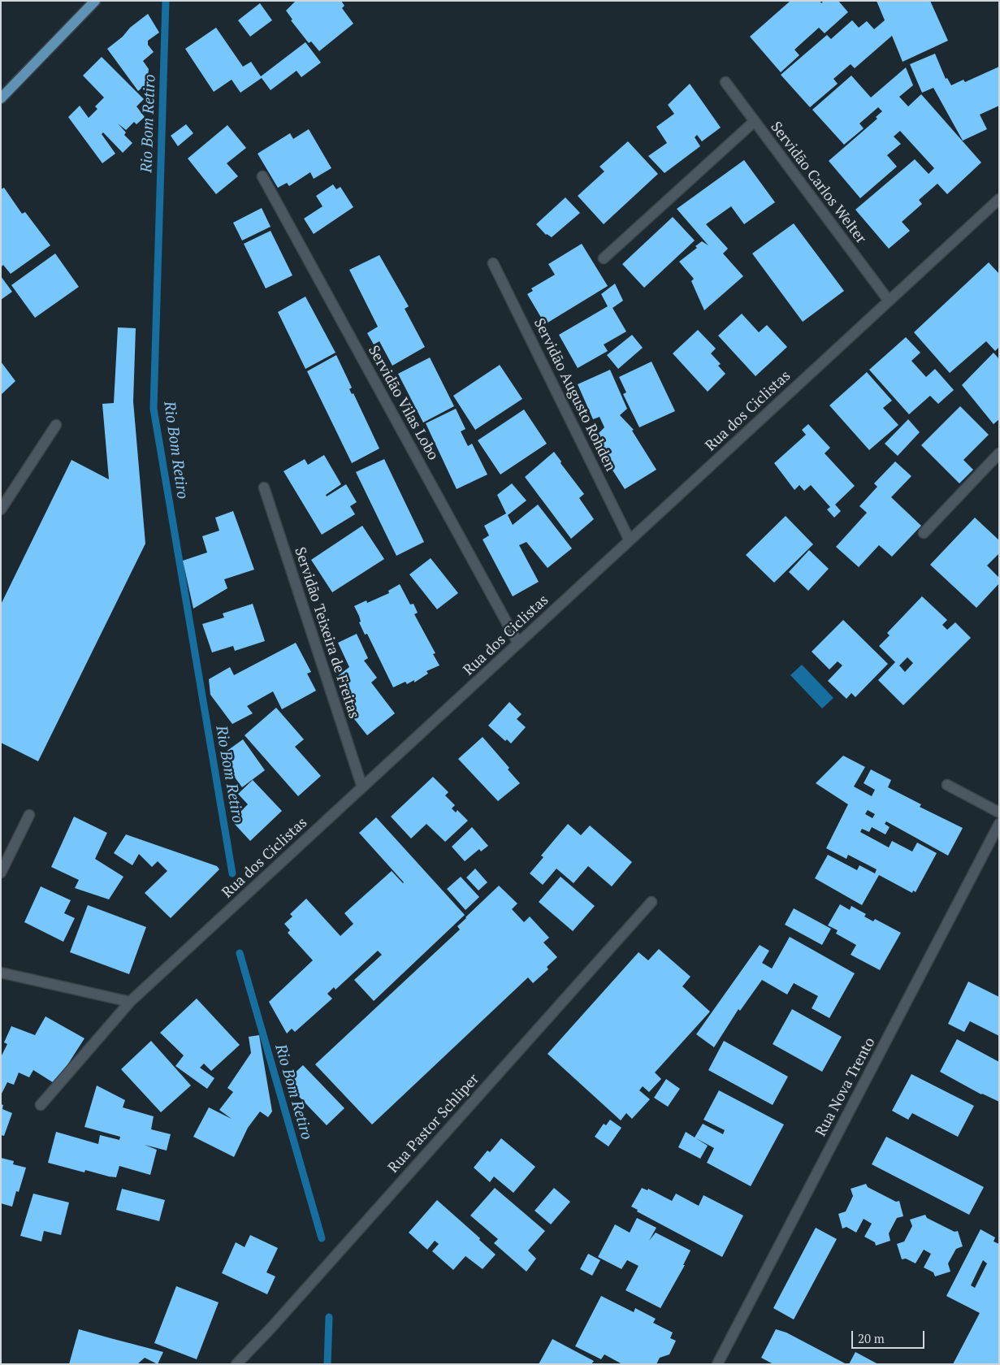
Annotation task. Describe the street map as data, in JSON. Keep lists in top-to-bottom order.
{
  "streets": {
    "street": [
      "Servidão Carlos Welter",
      "Servidão Augusto Rohden",
      "Servidão Vilas Lobo",
      "Rua dos Ciclistas",
      "Servidão Teixeira de Freitas",
      "Rua Nova Trento",
      "Rua Pastor Schliper"
    ]
  },
  "crossings": [
    ["Servidão Carlos Welter", "Rua dos Ciclistas"],
    ["Servidão Augusto Rohden", "Rua dos Ciclistas"],
    ["Servidão Vilas Lobo", "Rua dos Ciclistas"],
    ["Rua dos Ciclistas", "Servidão Teixeira de Freitas"]
  ],
  "water": ["Rio Bom Retiro"],
  "scale_bar": "20 m"
}
